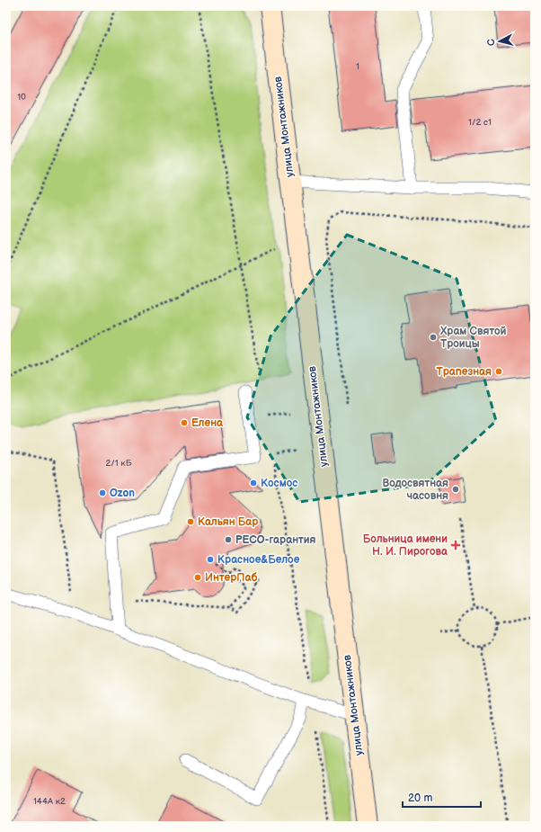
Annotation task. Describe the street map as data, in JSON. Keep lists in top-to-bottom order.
{
  "streets": {
    "main road": ["улица Монтажников"]
  },
  "places": {
    "other": [
      "Храм Святой Троицы",
      "Трапезная",
      "Елена",
      "Космос",
      "Водосвятная часовня",
      "Ozon",
      "Кальян Бар",
      "PECO-гарантия",
      "Красное&Белое",
      "ИнтерПаб"
    ],
    "health": ["Больница имени Н. И. Пирогова"]
  },
  "house_numbers": [
    "1",
    "10",
    "1/2 с1",
    "2/1 кБ",
    "144А к2"
  ],
  "scale_bar": "20 m",
  "north": "left"
}
